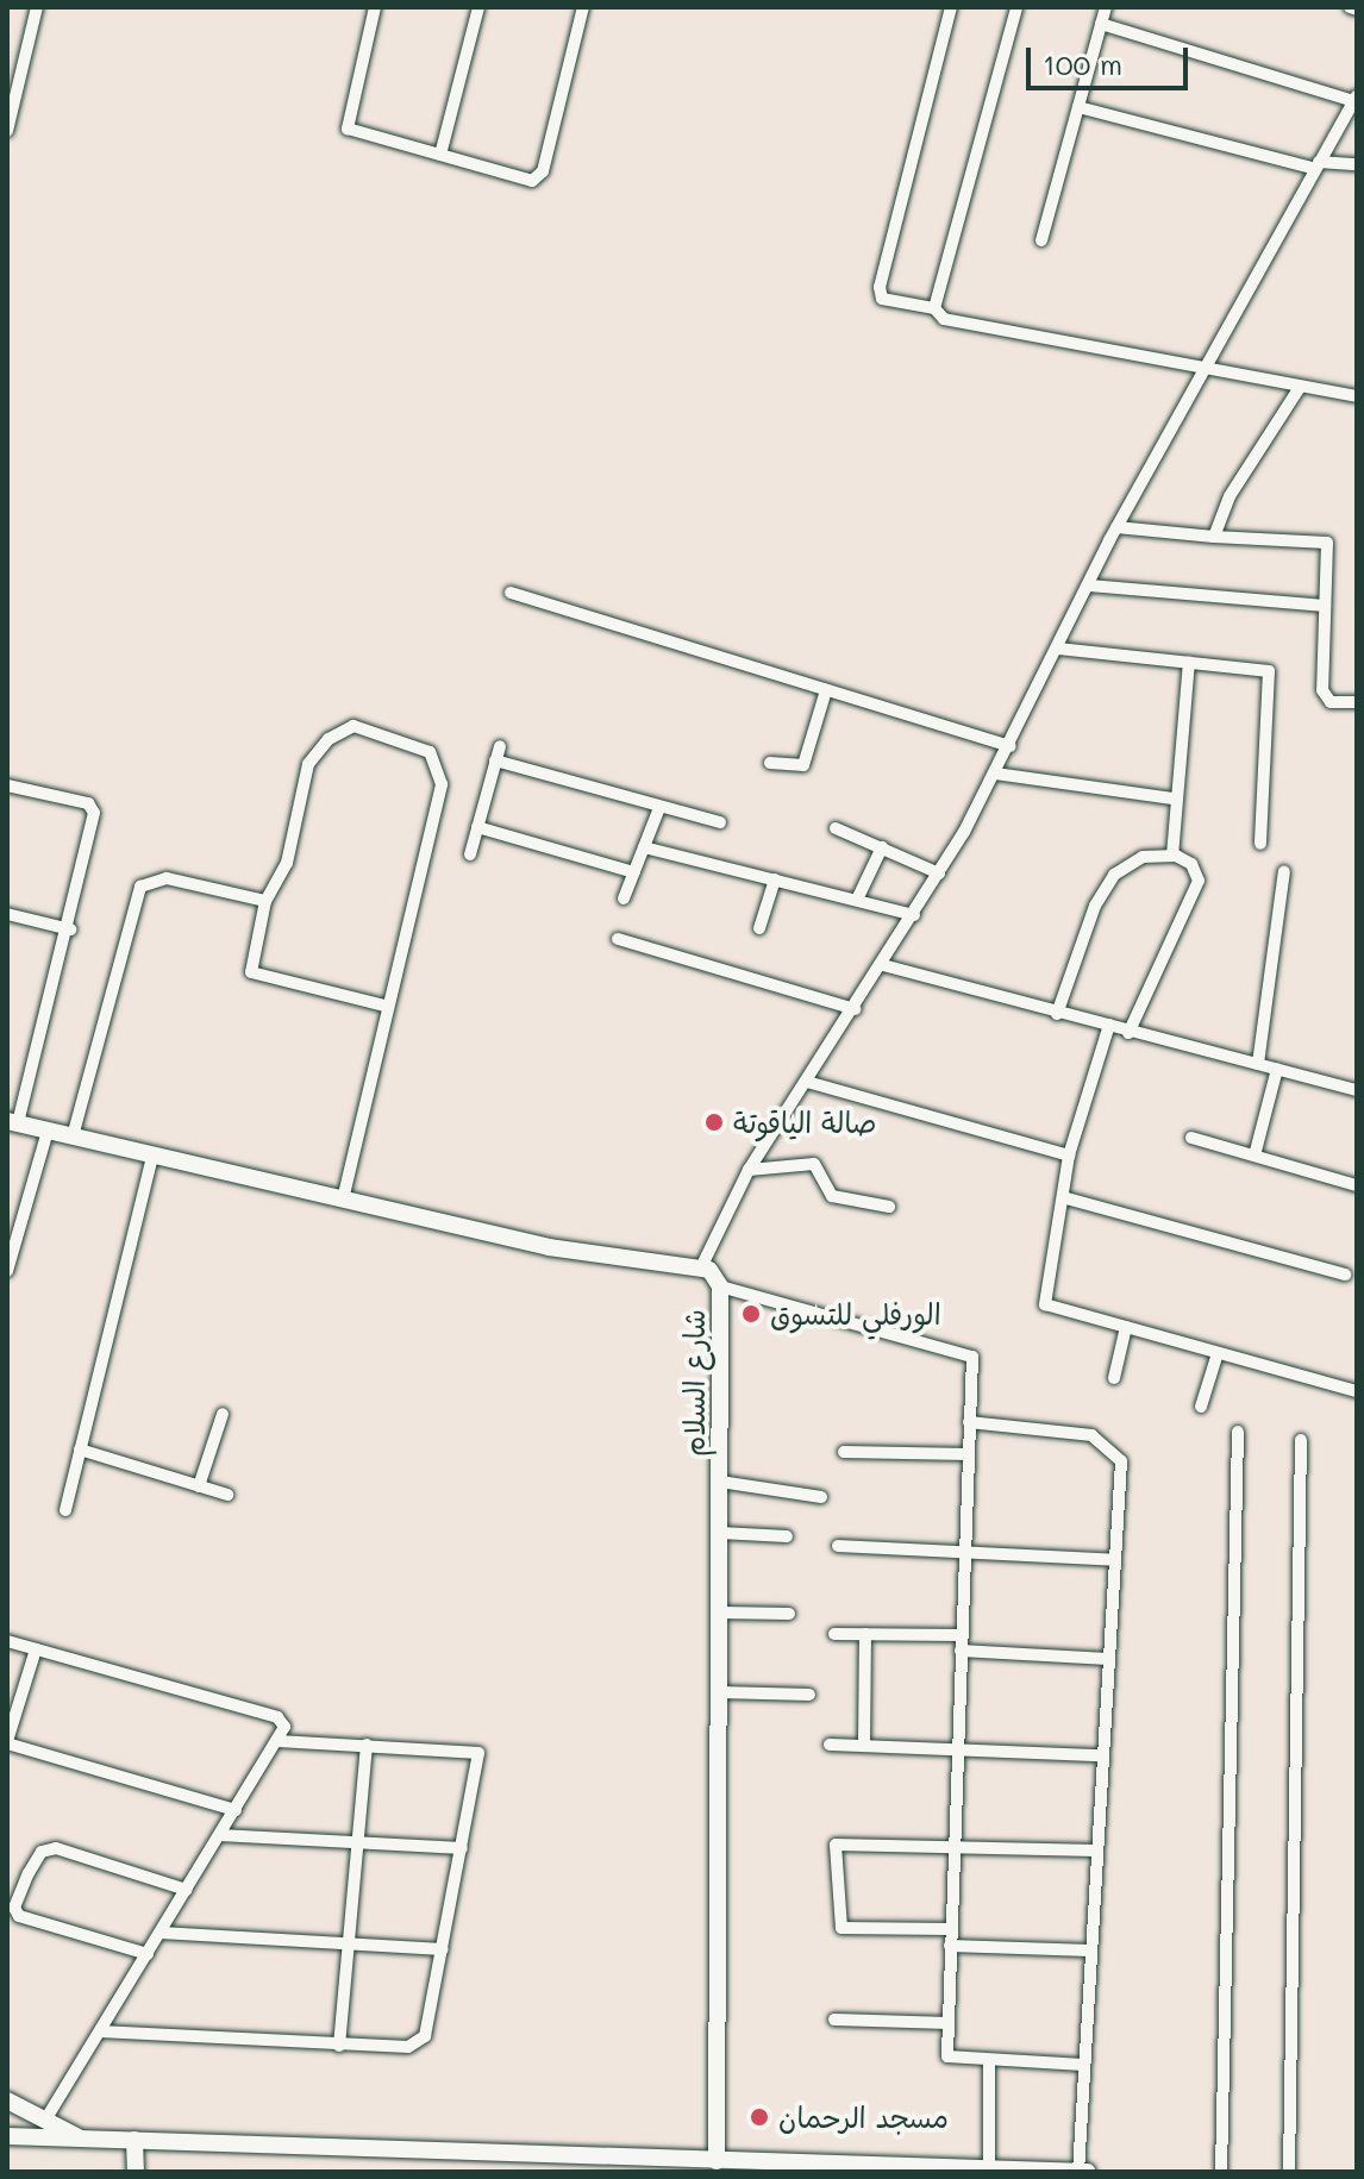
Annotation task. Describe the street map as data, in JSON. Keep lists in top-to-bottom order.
{
  "streets": {
    "main road": ["شارع السلام"]
  },
  "places": ["صالة الياقوتة", "الورفلي للتسوق", "مسجد الرحمان"],
  "scale_bar": "100 m"
}
